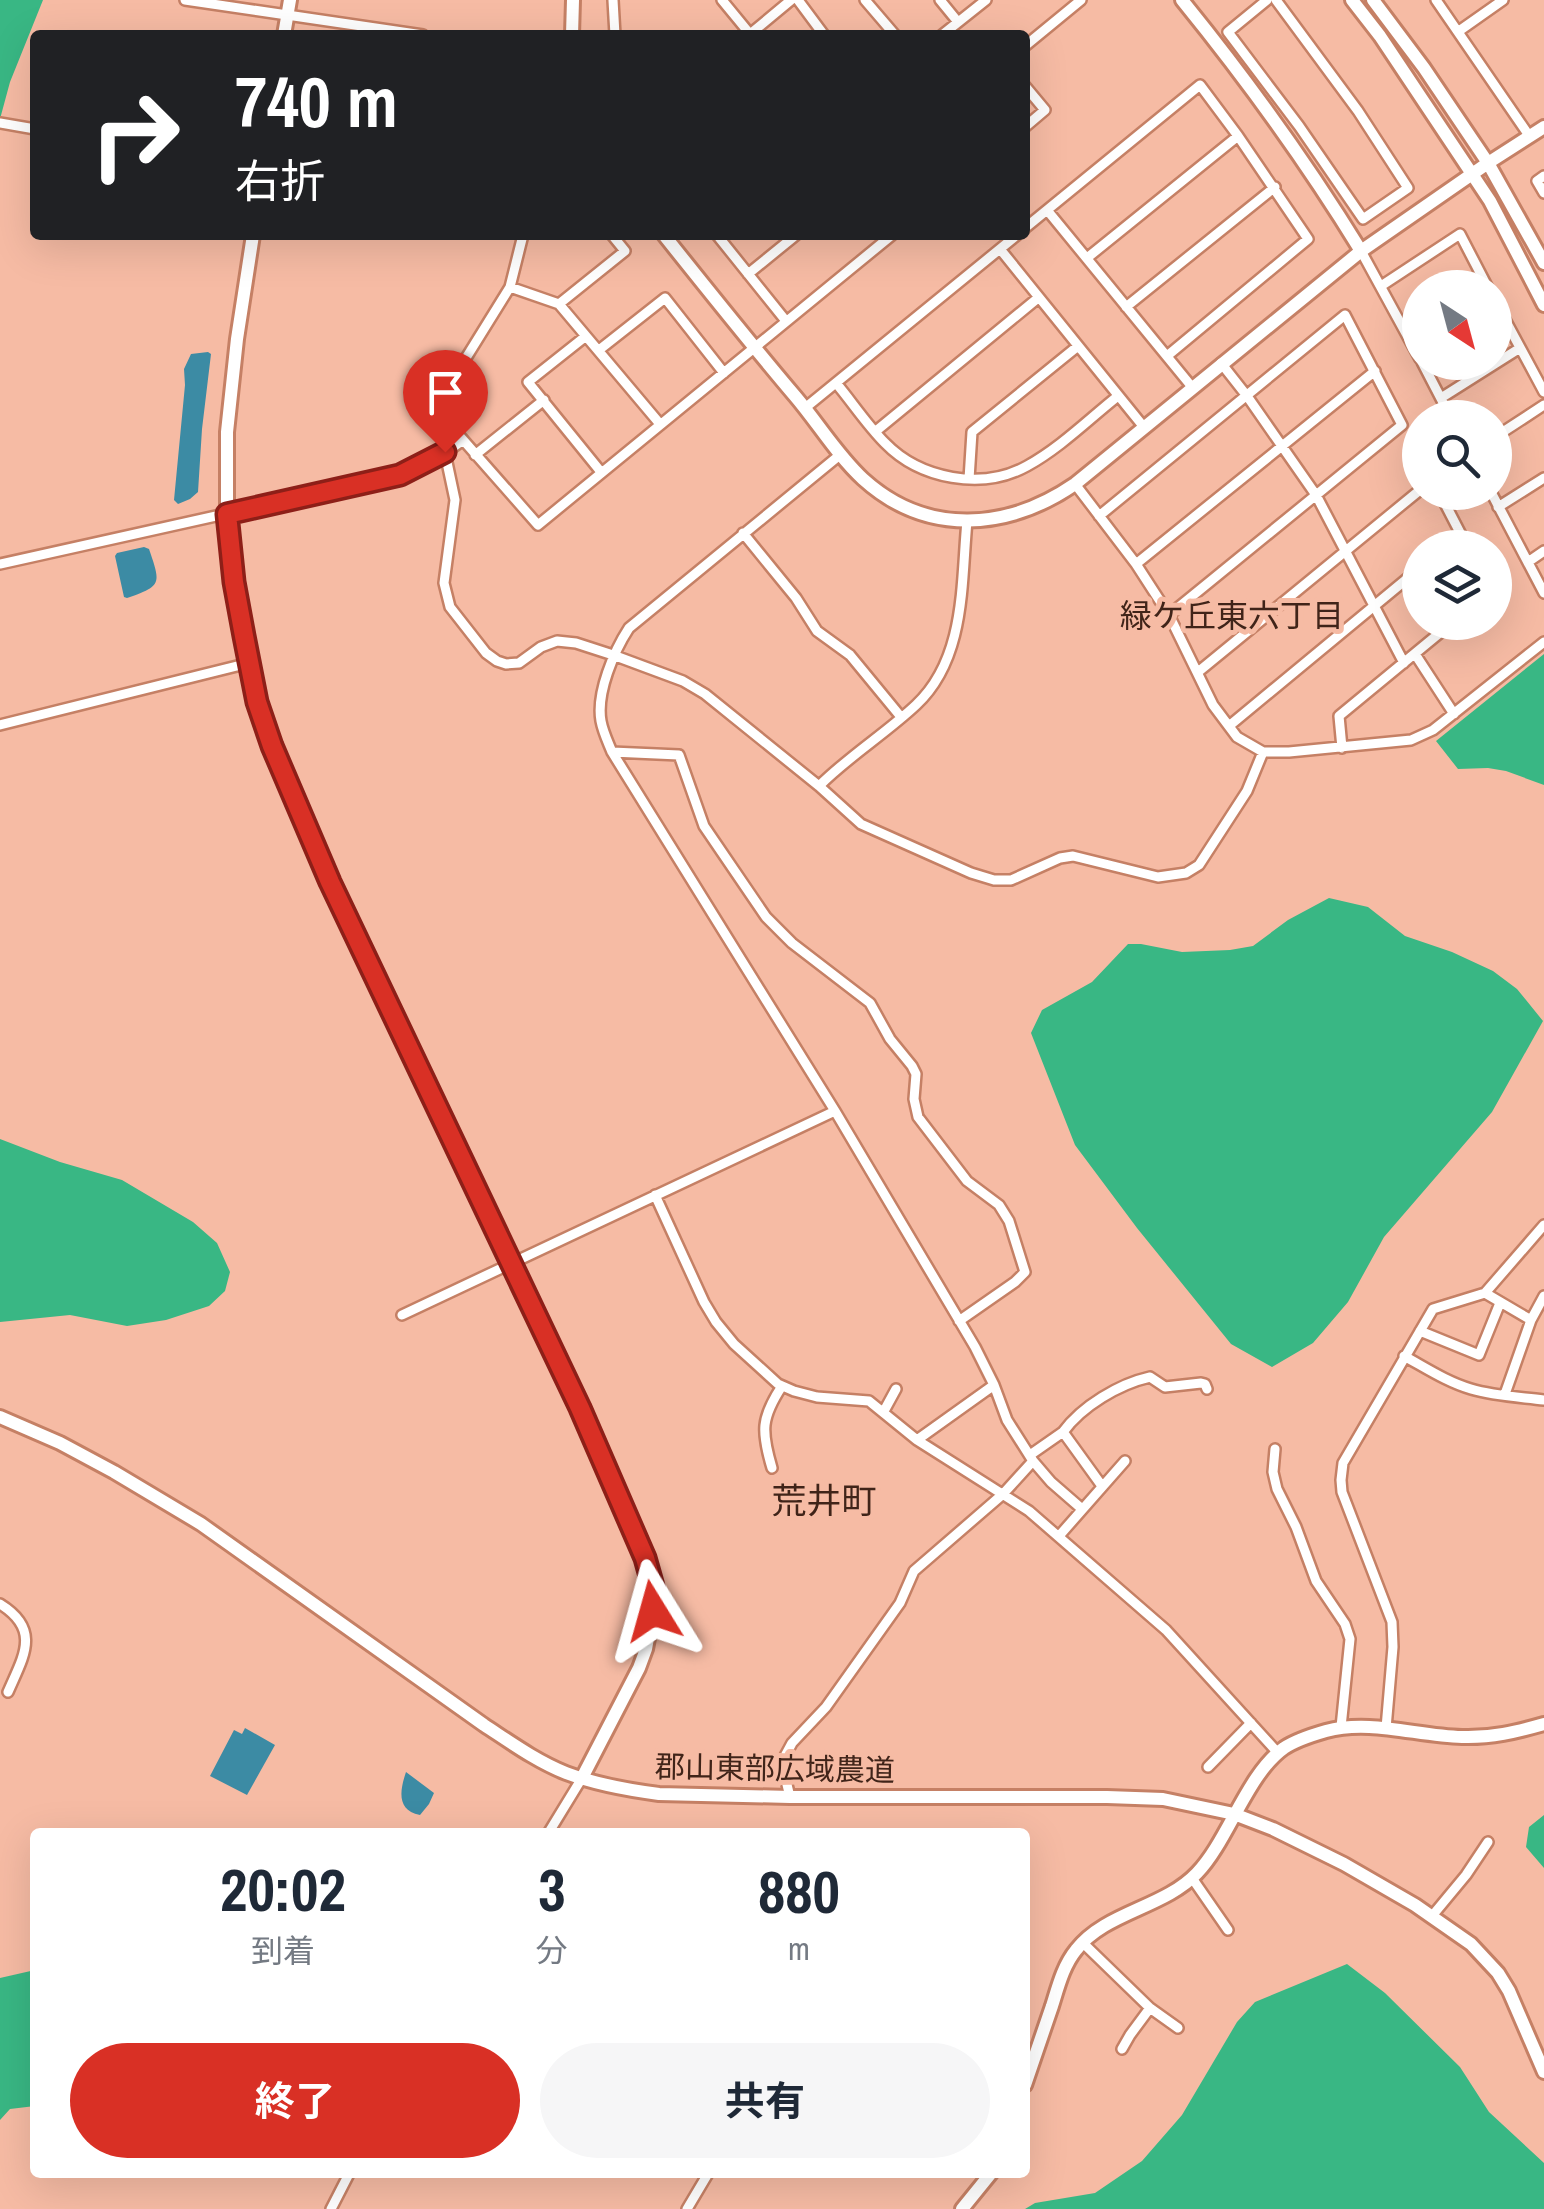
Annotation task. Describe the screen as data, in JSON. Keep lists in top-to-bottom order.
{
  "streets": {
    "street": ["郡山東部広域農道"]
  },
  "districts": ["緑ケ丘東六丁目", "荒井町"],
  "north": "bottom right",
  "page": {
    "turn": ["740 m", "右折"],
    "eta": [
      "20:02",
      "到着",
      "3",
      "分",
      "880",
      "m"
    ],
    "buttons": ["終了", "共有"]
  }
}
